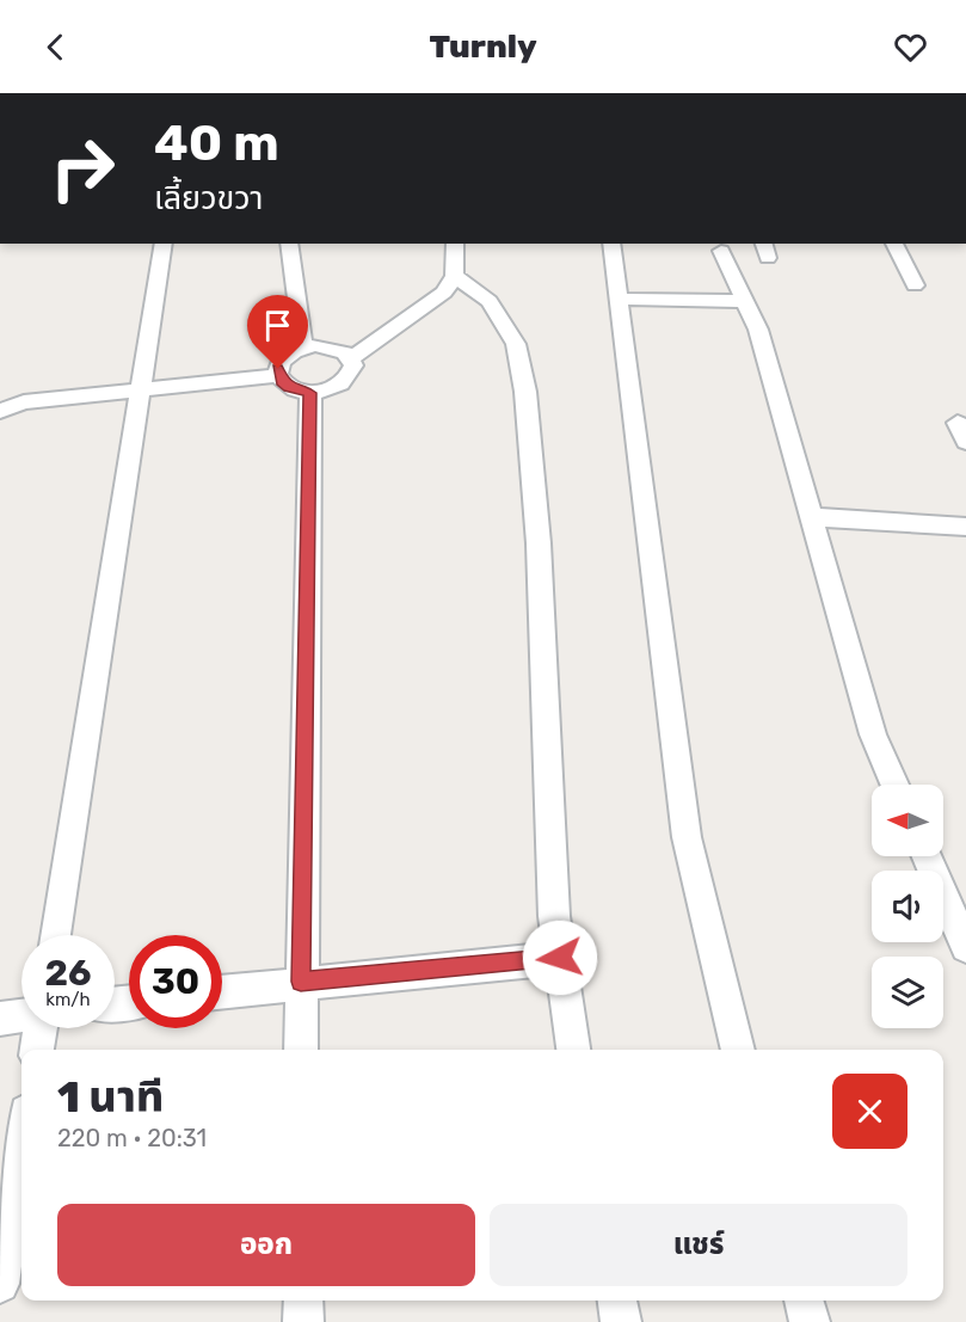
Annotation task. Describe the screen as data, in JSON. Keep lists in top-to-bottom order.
{
  "north": "left",
  "page": {
    "header": "Turnly",
    "turn": ["40 m", "เลี้ยวขวา"],
    "speed": "26 km/h",
    "limit": "30",
    "heading": ["1 นาที", "220 m · 20:31"],
    "buttons": ["ออก", "แชร์"]
  }
}
